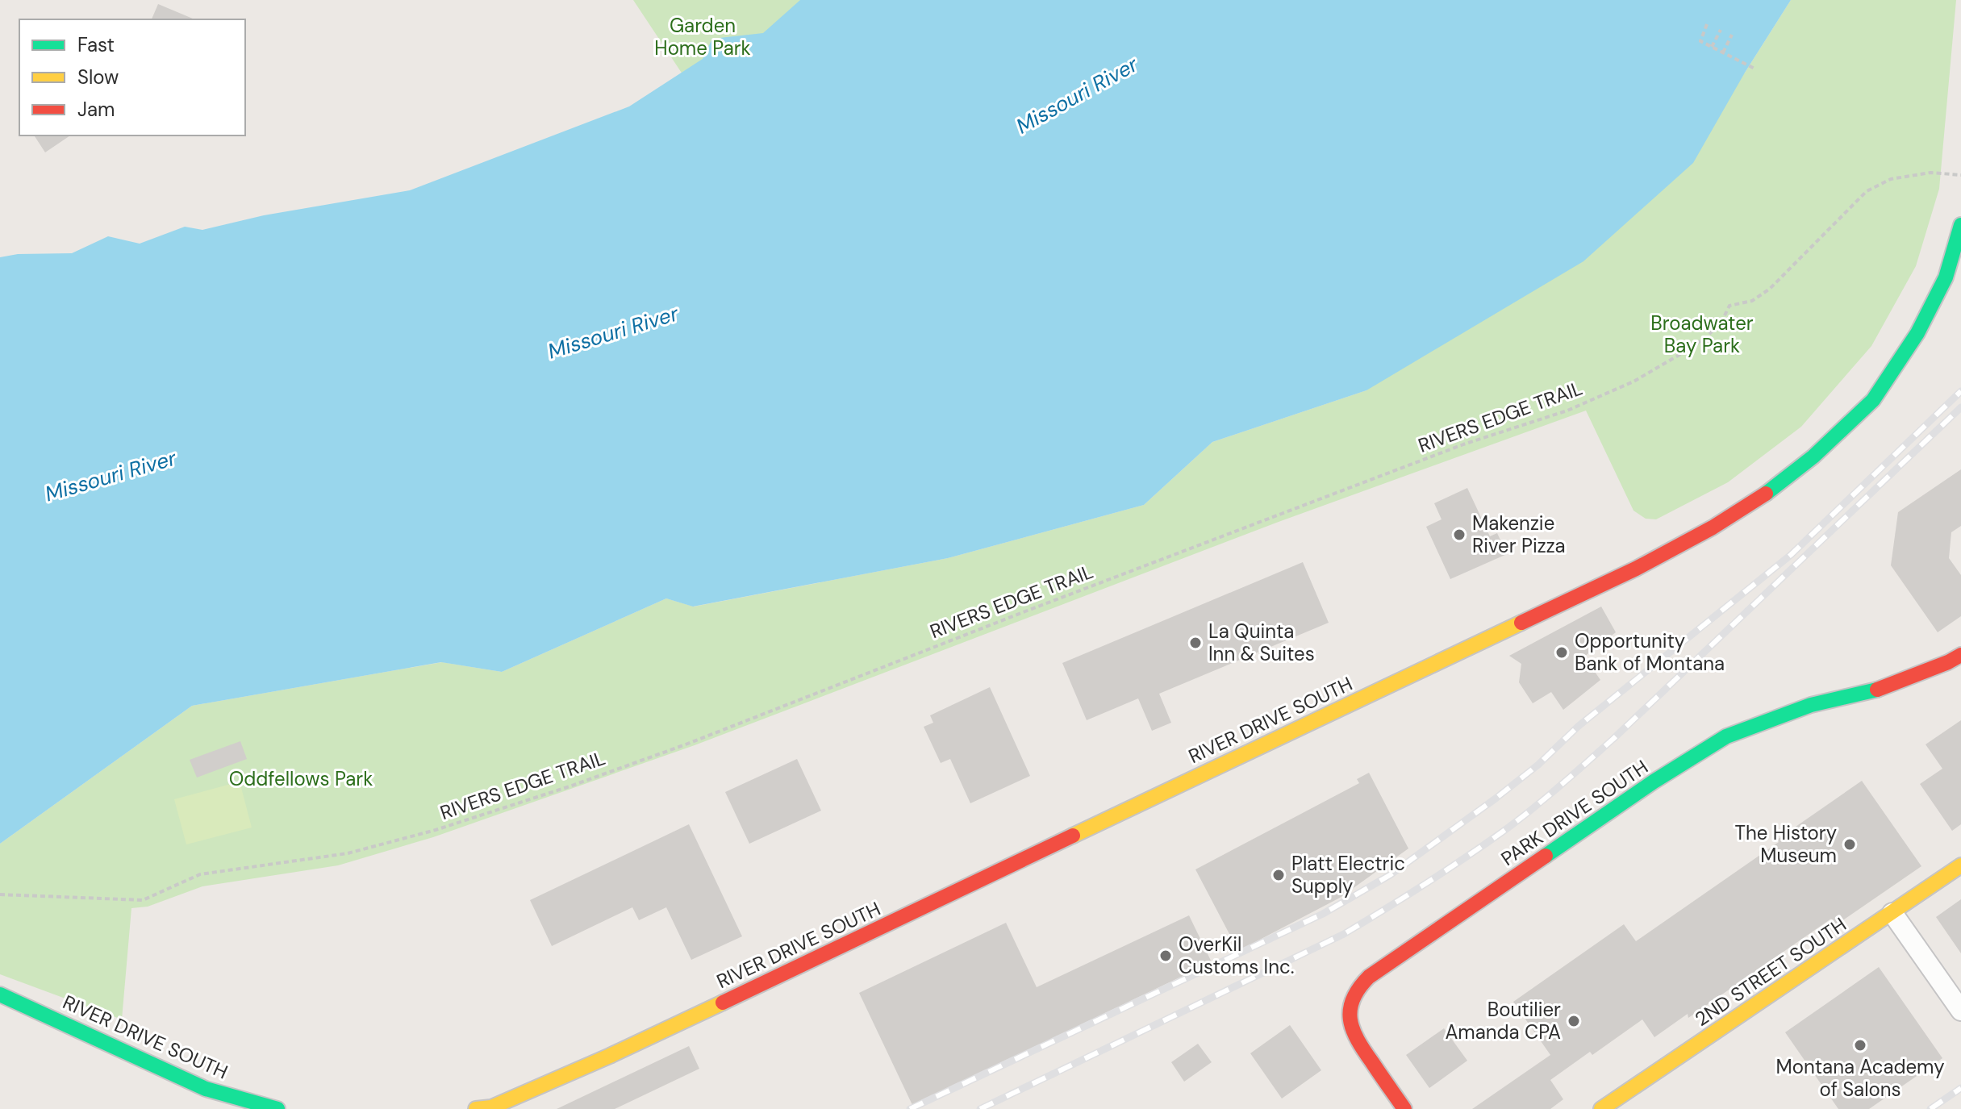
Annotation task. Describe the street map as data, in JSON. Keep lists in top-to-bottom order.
{
  "streets": {
    "main road": ["RIVER DRIVE SOUTH", "PARK DRIVE SOUTH", "2ND STREET SOUTH"],
    "path": ["RIVERS EDGE TRAIL"]
  },
  "water": ["Missouri River"],
  "parks": ["Garden Home Park", "Broadwater Bay Park", "Oddfellows Park"],
  "places": [
    "Makenzie River Pizza",
    "La Quinta Inn & Suites",
    "Opportunity Bank of Montana",
    "The History Museum",
    "Platt Electric Supply",
    "OverKil Customs Inc.",
    "Boutilier Amanda CPA",
    "Montana Academy of Salons"
  ],
  "legend": ["Fast", "Slow", "Jam"]
}
